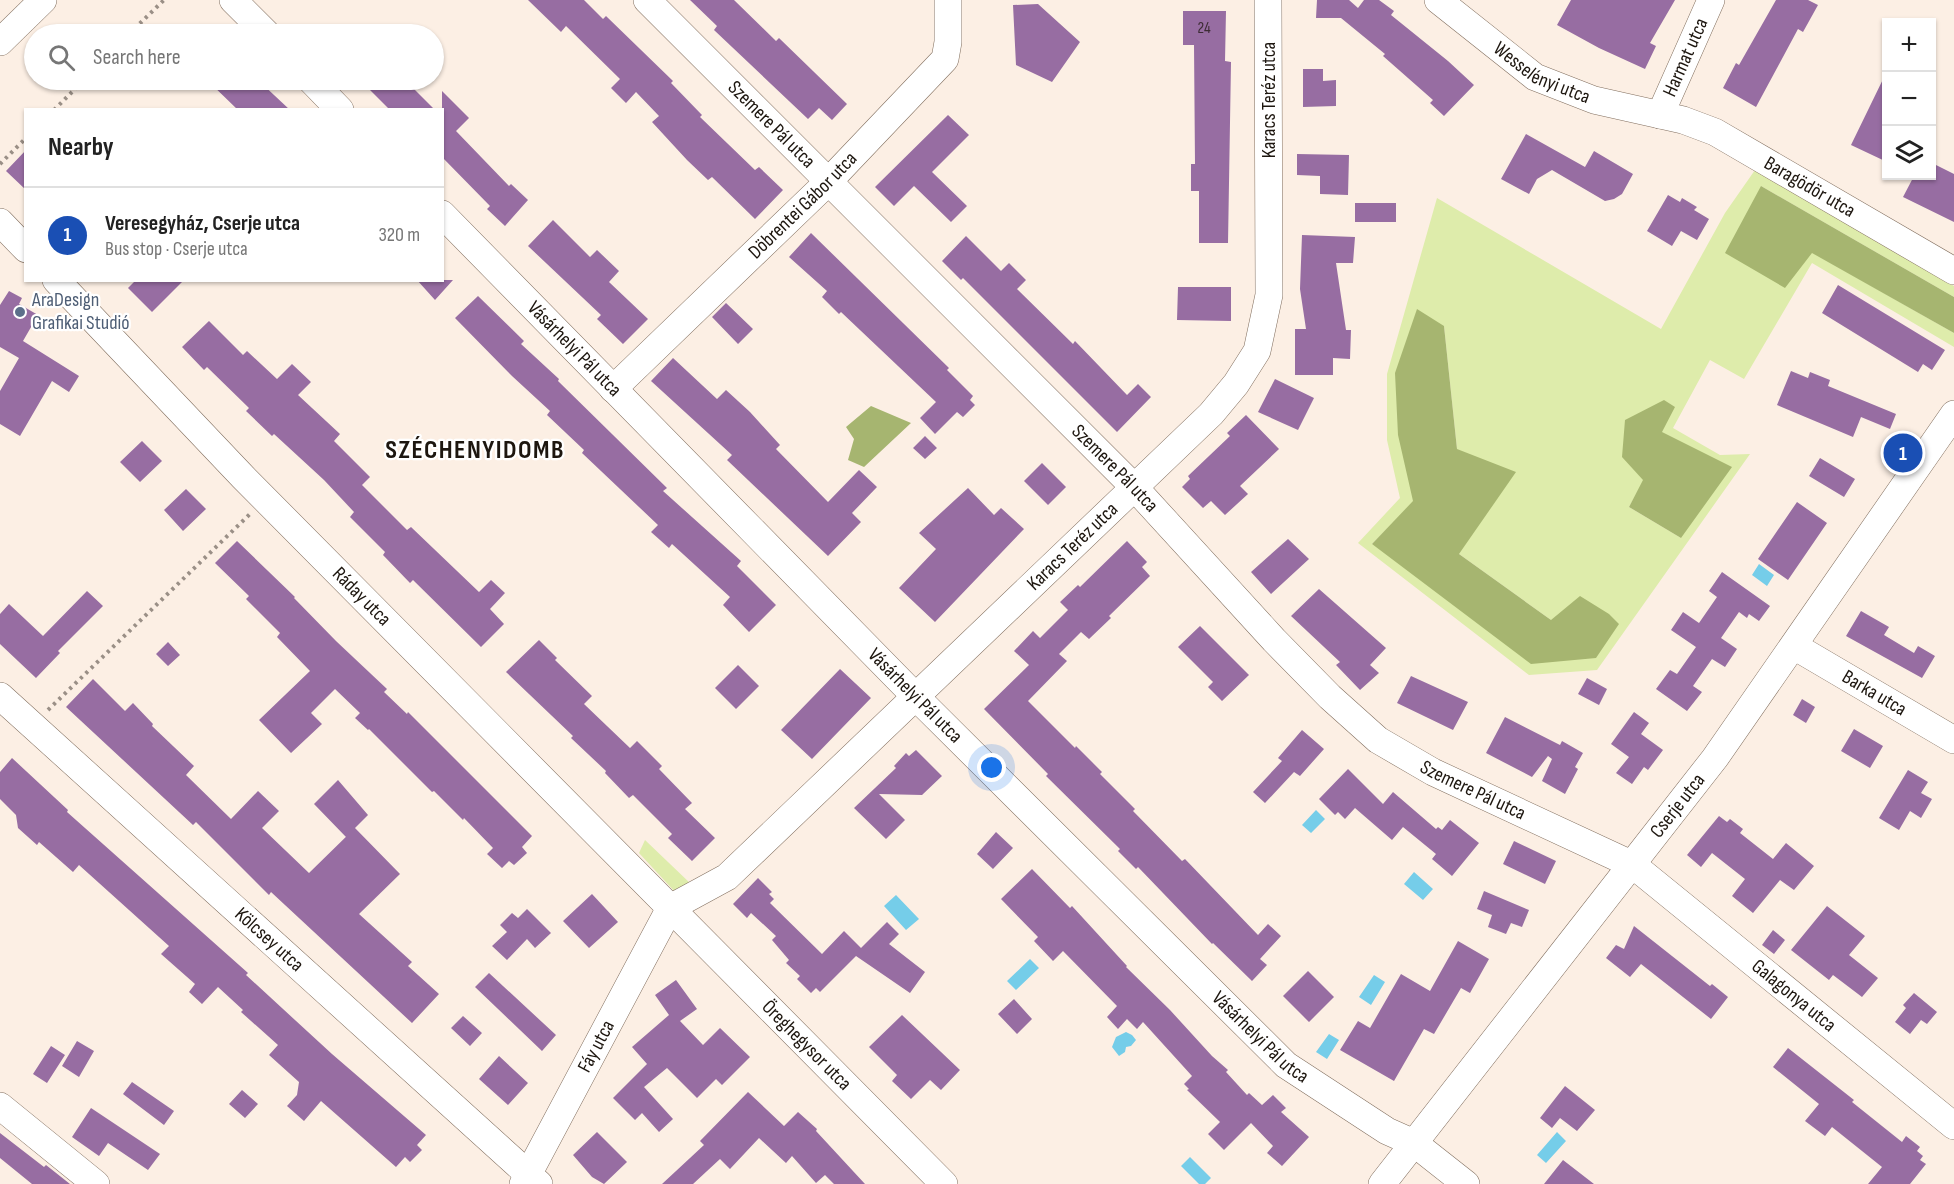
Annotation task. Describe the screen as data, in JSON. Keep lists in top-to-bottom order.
{
  "streets": {
    "street": [
      "Harmat utca",
      "Wesselényi utca",
      "Karacs Teréz utca",
      "Szemere Pál utca",
      "Baragödör utca",
      "Döbrentei Gábor utca",
      "Vásárhelyi Pál utca",
      "Ráday utca",
      "Barka utca",
      "Cserje utca",
      "Kölcsey utca",
      "Galagonya utca",
      "Fáy utca",
      "Öreghegysor utca"
    ]
  },
  "crossings": [
    ["Harmat utca", "Wesselényi utca"],
    ["Harmat utca", "Baragödör utca"],
    ["Wesselényi utca", "Baragödör utca"],
    ["Karacs Teréz utca", "Szemere Pál utca"],
    ["Karacs Teréz utca", "Vásárhelyi Pál utca"],
    ["Karacs Teréz utca", "Ráday utca"],
    ["Karacs Teréz utca", "Fáy utca"],
    ["Karacs Teréz utca", "Öreghegysor utca"],
    ["Szemere Pál utca", "Döbrentei Gábor utca"],
    ["Szemere Pál utca", "Cserje utca"],
    ["Szemere Pál utca", "Galagonya utca"],
    ["Döbrentei Gábor utca", "Vásárhelyi Pál utca"],
    ["Vásárhelyi Pál utca", "Cserje utca"],
    ["Ráday utca", "Fáy utca"],
    ["Ráday utca", "Öreghegysor utca"],
    ["Barka utca", "Cserje utca"],
    ["Cserje utca", "Galagonya utca"],
    ["Kölcsey utca", "Fáy utca"],
    ["Fáy utca", "Öreghegysor utca"]
  ],
  "districts": ["SZÉCHENYIDOMB"],
  "places": ["AraDesign Grafikai Studió"],
  "house_numbers": ["24"],
  "page": {
    "map_buttons": ["+", "−"],
    "search": "Search here",
    "heading": "Nearby",
    "list": [
      {
        "mark": "1",
        "name": "Veresegyház, Cserje utca",
        "note": "Bus stop · Cserje utca",
        "value": "320 m"
      }
    ],
    "pins": "1"
  }
}
